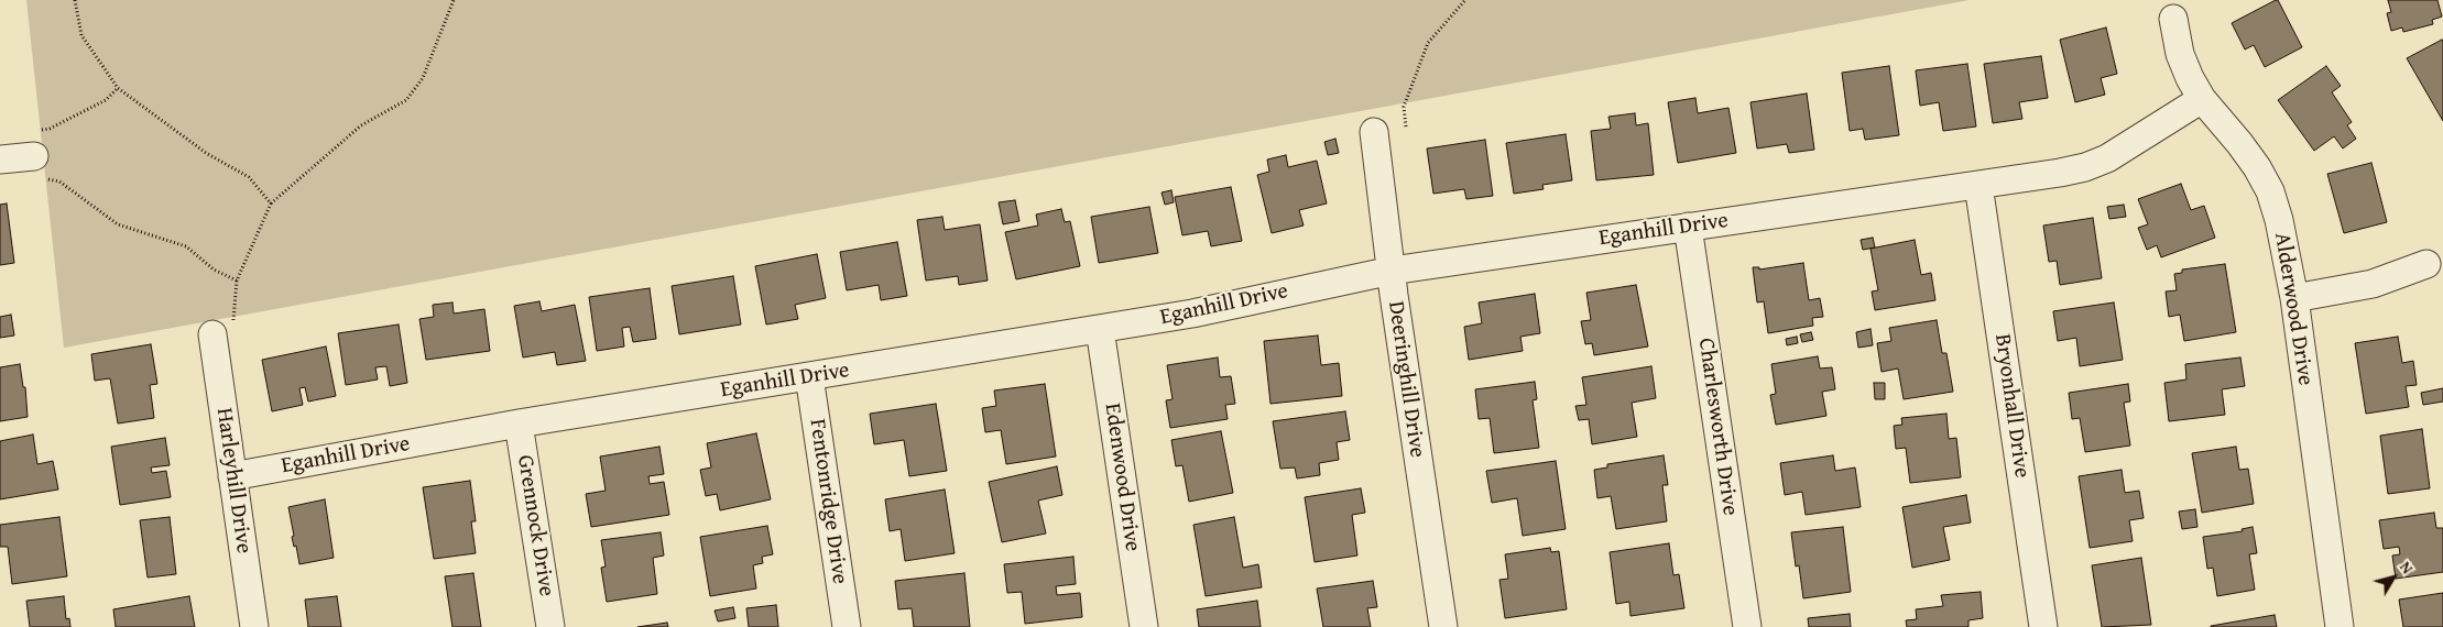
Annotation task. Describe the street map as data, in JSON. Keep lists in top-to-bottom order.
{
  "streets": {
    "street": [
      "Eganhill Drive",
      "Alderwood Drive",
      "Deeringhill Drive",
      "Bryonhall Drive",
      "Charlesworth Drive",
      "Edenwood Drive",
      "Harleyhill Drive",
      "Fentonridge Drive",
      "Grennock Drive"
    ]
  },
  "crossings": [
    ["Eganhill Drive", "Alderwood Drive"],
    ["Eganhill Drive", "Deeringhill Drive"],
    ["Eganhill Drive", "Bryonhall Drive"],
    ["Eganhill Drive", "Charlesworth Drive"],
    ["Eganhill Drive", "Edenwood Drive"],
    ["Eganhill Drive", "Harleyhill Drive"],
    ["Eganhill Drive", "Fentonridge Drive"],
    ["Eganhill Drive", "Grennock Drive"]
  ],
  "north": "top right"
}
